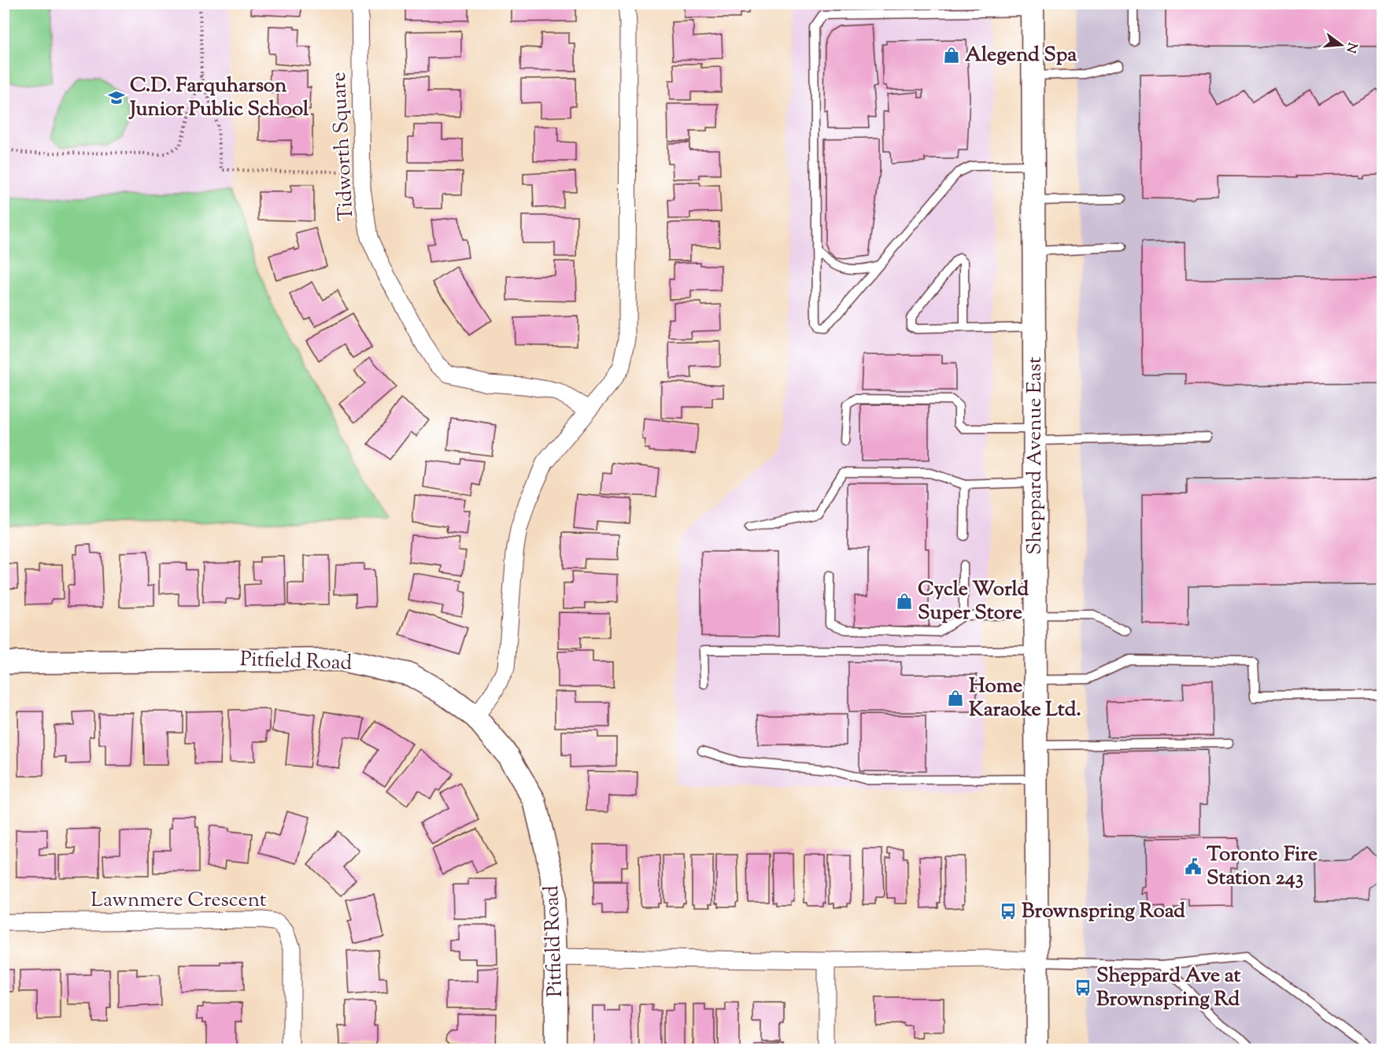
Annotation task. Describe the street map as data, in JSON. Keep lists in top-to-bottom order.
{
  "streets": {
    "main road": ["Sheppard Avenue East", "Pitfield Road"],
    "street": ["Tidworth Square", "Lawnmere Crescent"]
  },
  "places": {
    "shop": ["Alegend Spa", "Cycle World Super Store", "Home Karaoke Ltd."],
    "school or university": ["C.D. Farquharson Junior Public School"],
    "public building": ["Toronto Fire Station 243"],
    "bus stop": ["Brownspring Road", "Sheppard Ave at Brownspring Rd"]
  },
  "north": "right"
}
